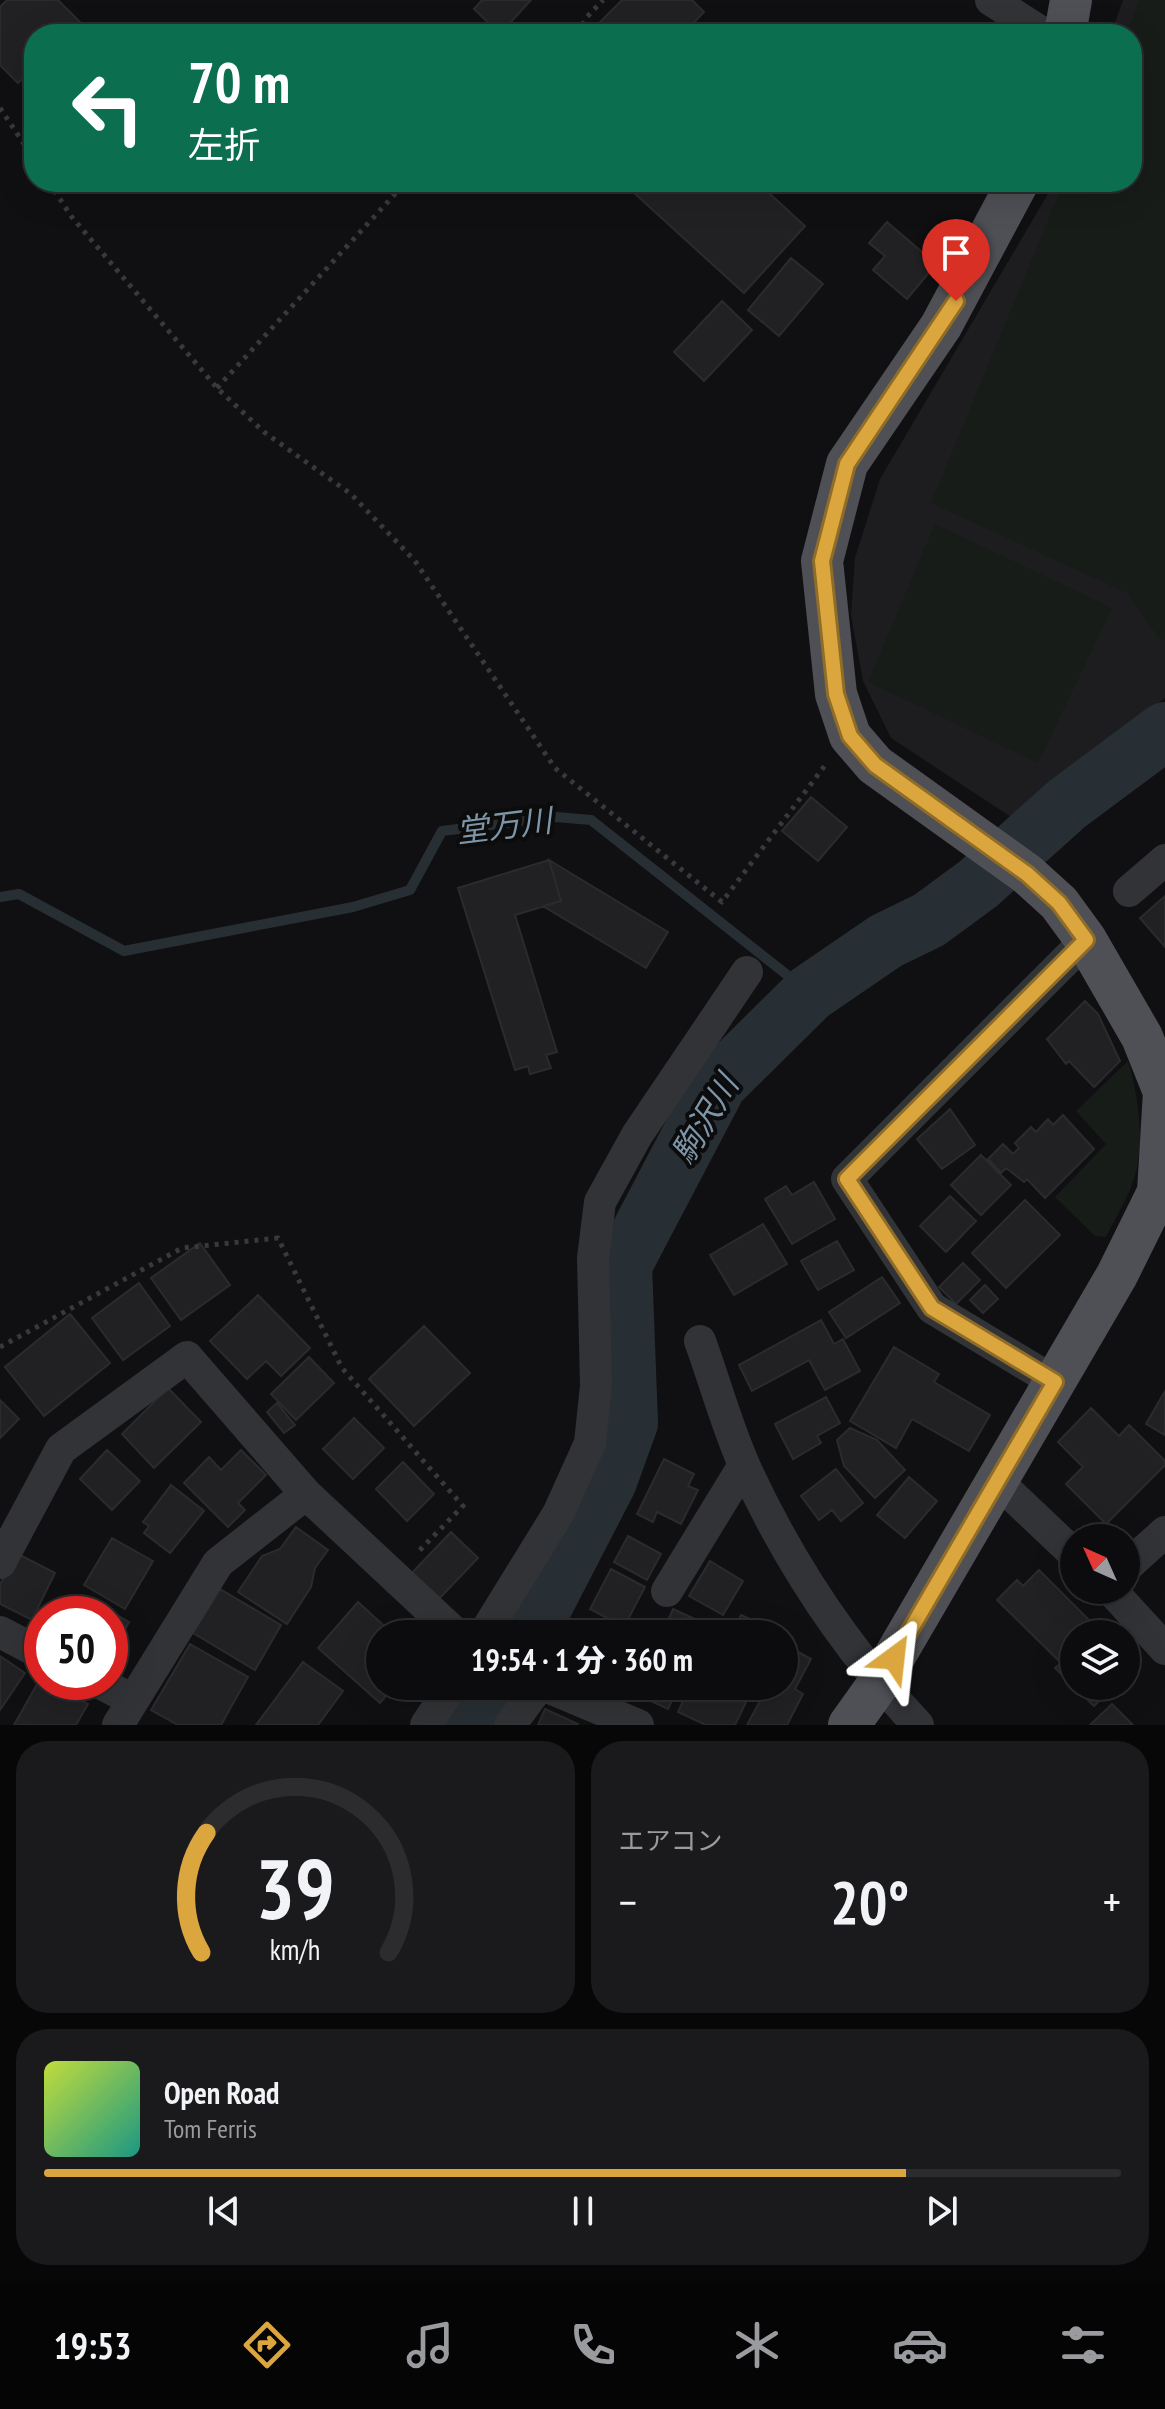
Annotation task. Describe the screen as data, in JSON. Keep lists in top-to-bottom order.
{
  "water": ["堂万川", "駒沢川"],
  "north": "top left",
  "page": {
    "turn": ["70 m", "左折"],
    "limit": "50",
    "trip": "19:54 · 1 分 · 360 m",
    "tile": "エアコン",
    "heat": ["−", "20°", "+"],
    "song": ["Open Road", "Tom Ferris"],
    "tabs": "19:53",
    "gauge": ["39", "km/h"]
  }
}
